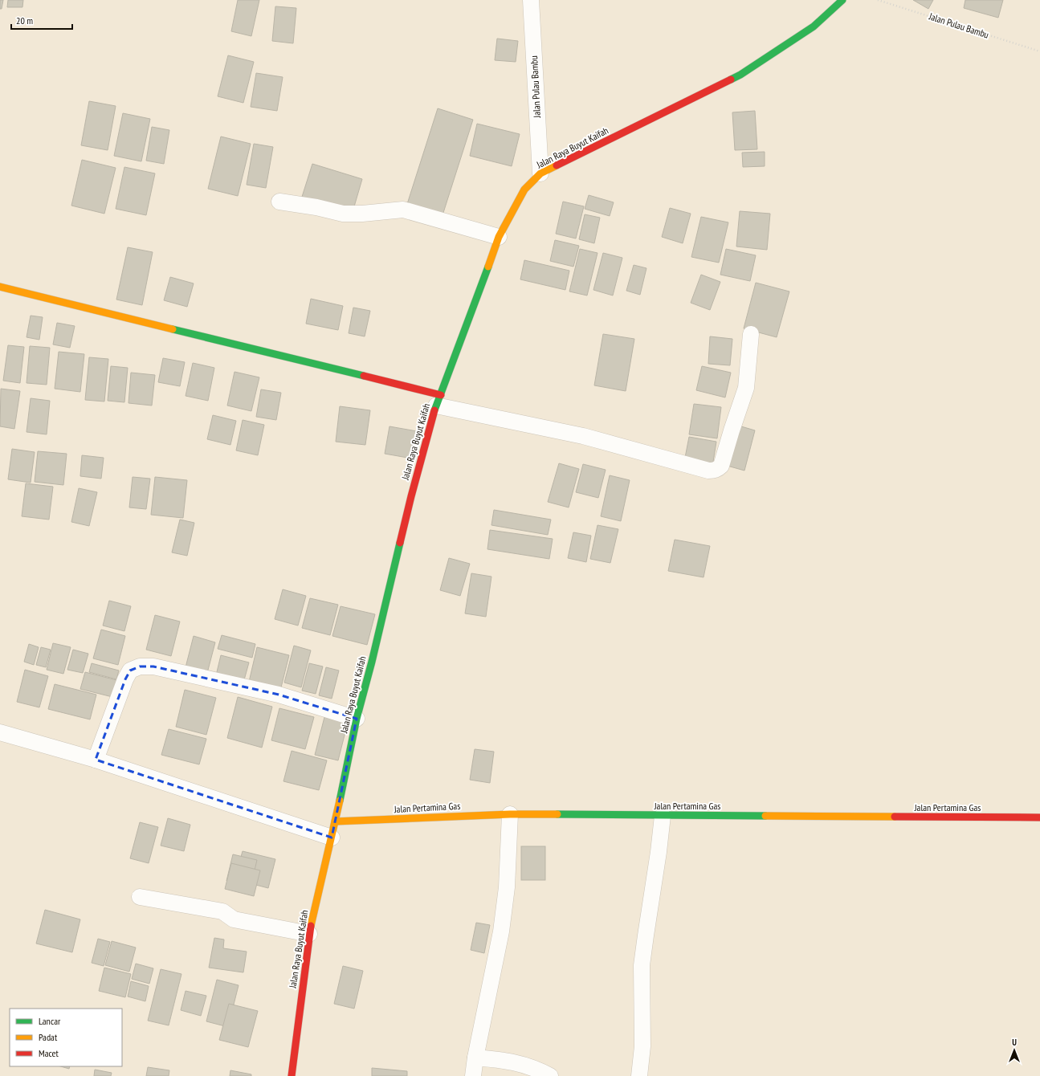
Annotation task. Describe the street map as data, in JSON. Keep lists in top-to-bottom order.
{
  "streets": {
    "street": ["Jalan Pulau Bambu", "Jalan Raya Buyut Kaifah", "Jalan Pertamina Gas"]
  },
  "crossings": [
    ["Jalan Pulau Bambu", "Jalan Raya Buyut Kaifah"],
    ["Jalan Raya Buyut Kaifah", "Jalan Pertamina Gas"]
  ],
  "legend": ["Lancar", "Padat", "Macet"],
  "scale_bar": "20 m",
  "north": "top"
}
